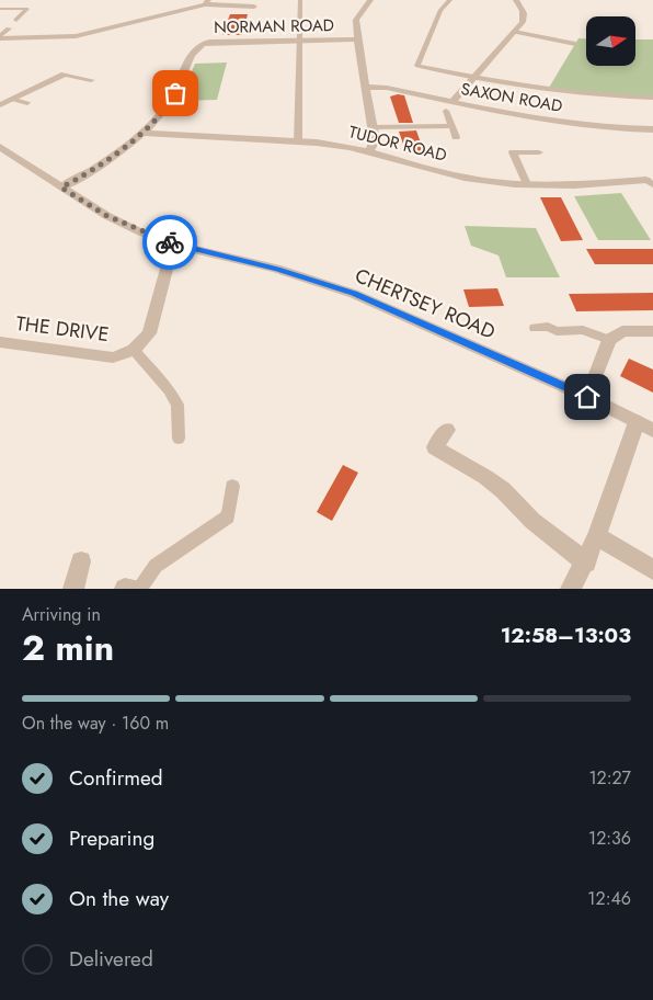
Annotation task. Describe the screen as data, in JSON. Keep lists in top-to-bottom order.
{
  "streets": {
    "street": [
      "NORMAN ROAD",
      "SAXON ROAD",
      "TUDOR ROAD",
      "CHERTSEY ROAD",
      "THE DRIVE"
    ]
  },
  "crossings": [
    ["NORMAN ROAD", "TUDOR ROAD"],
    ["NORMAN ROAD", "CHERTSEY ROAD"],
    ["CHERTSEY ROAD", "THE DRIVE"]
  ],
  "north": "right",
  "page": {
    "heading": ["2 min", "Arriving in", "12:58–13:03"],
    "bar": "On the way · 160 m",
    "list": [
      ["Confirmed", "12:27"],
      ["Preparing", "12:36"],
      ["On the way", "12:46"],
      "Delivered"
    ]
  }
}
